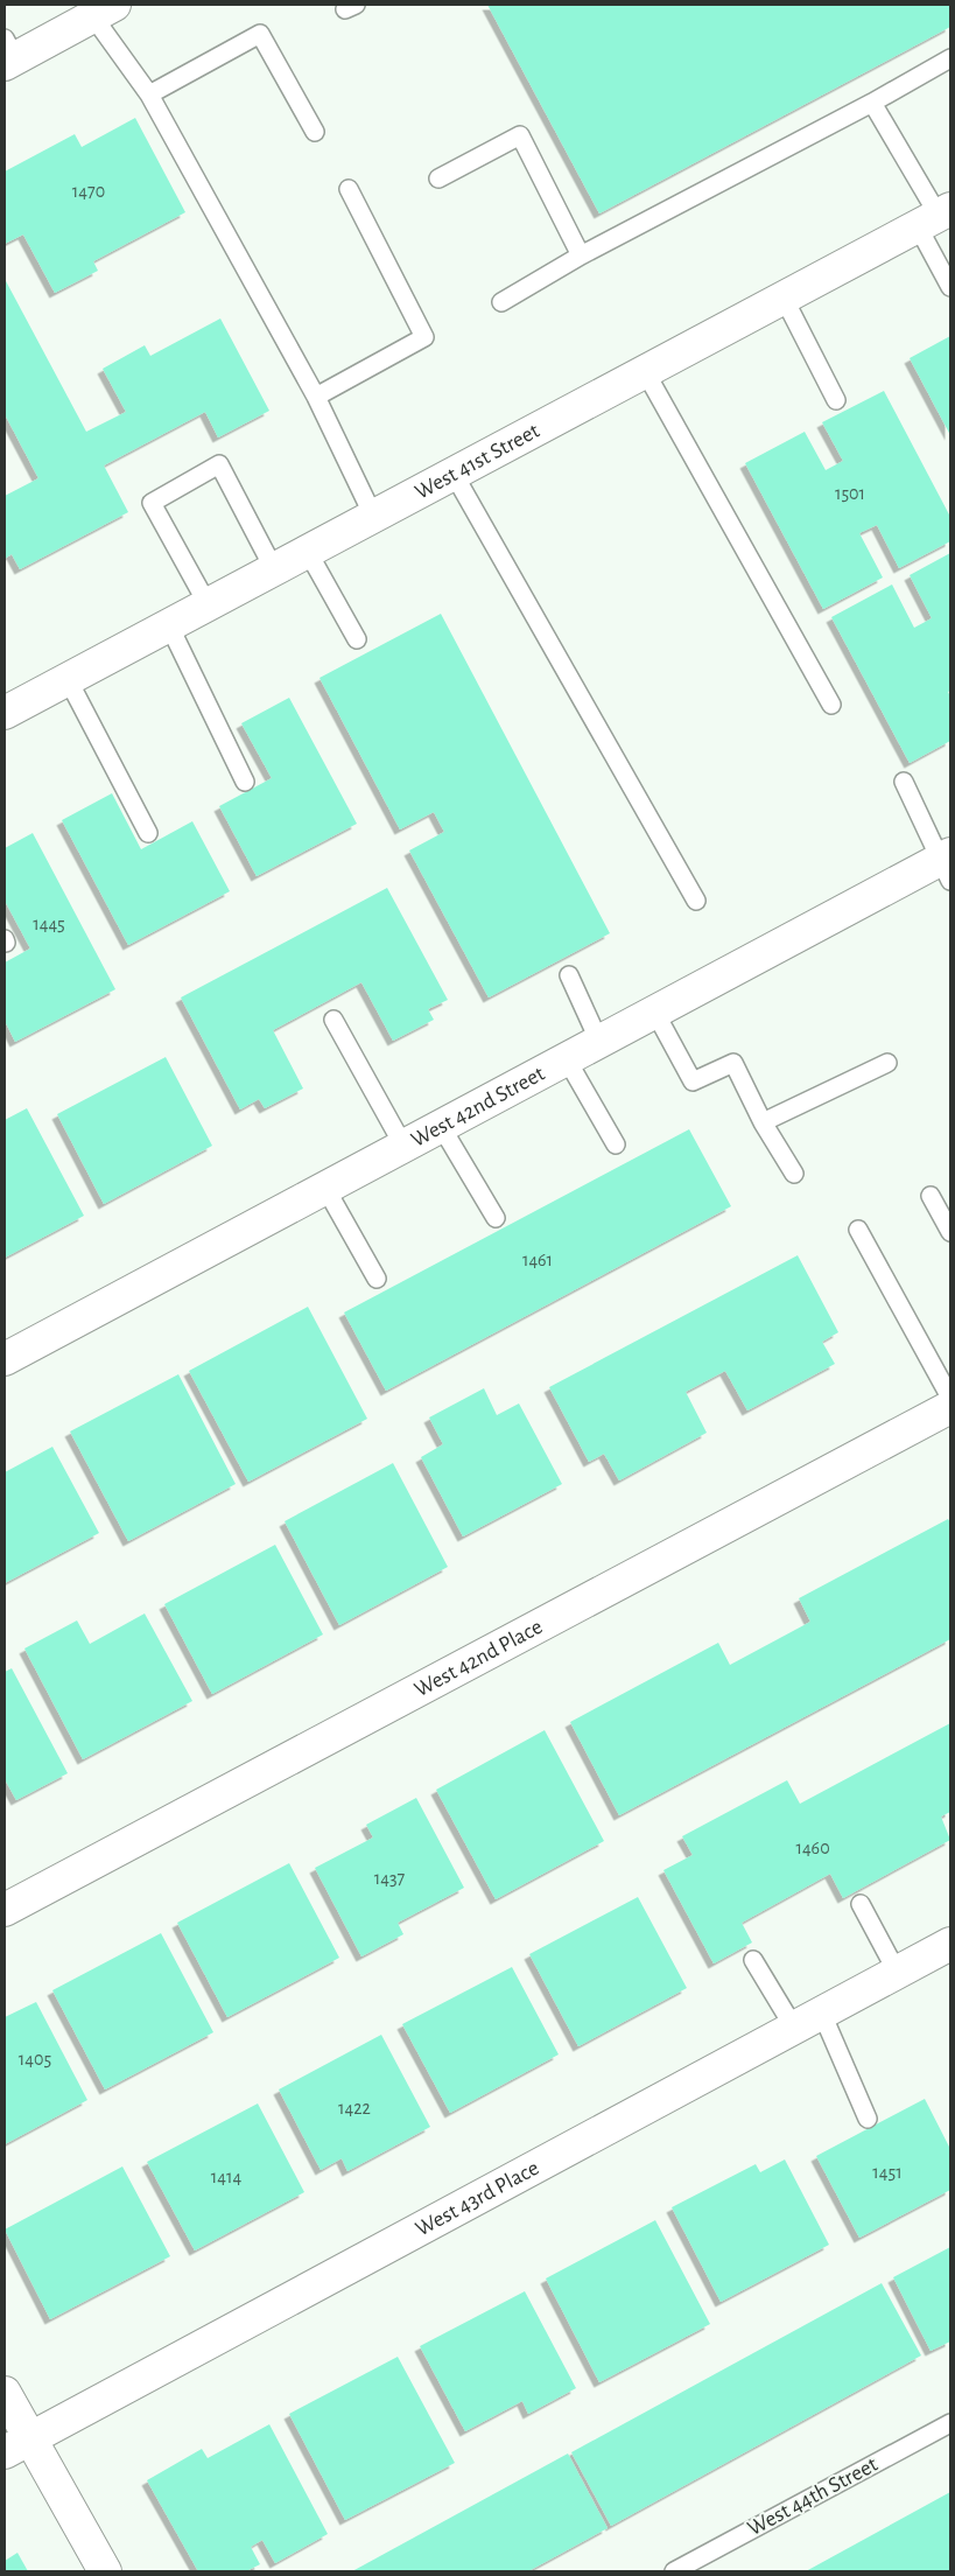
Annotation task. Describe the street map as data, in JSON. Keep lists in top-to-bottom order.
{
  "streets": {
    "street": [
      "West 41st Street",
      "West 42nd Street",
      "West 42nd Place",
      "West 43rd Place"
    ],
    "lane": ["West 44th Street"]
  },
  "house_numbers": [
    "1470",
    "1501",
    "1445",
    "1461",
    "1460",
    "1437",
    "1405",
    "1422",
    "1451",
    "1414"
  ]
}
